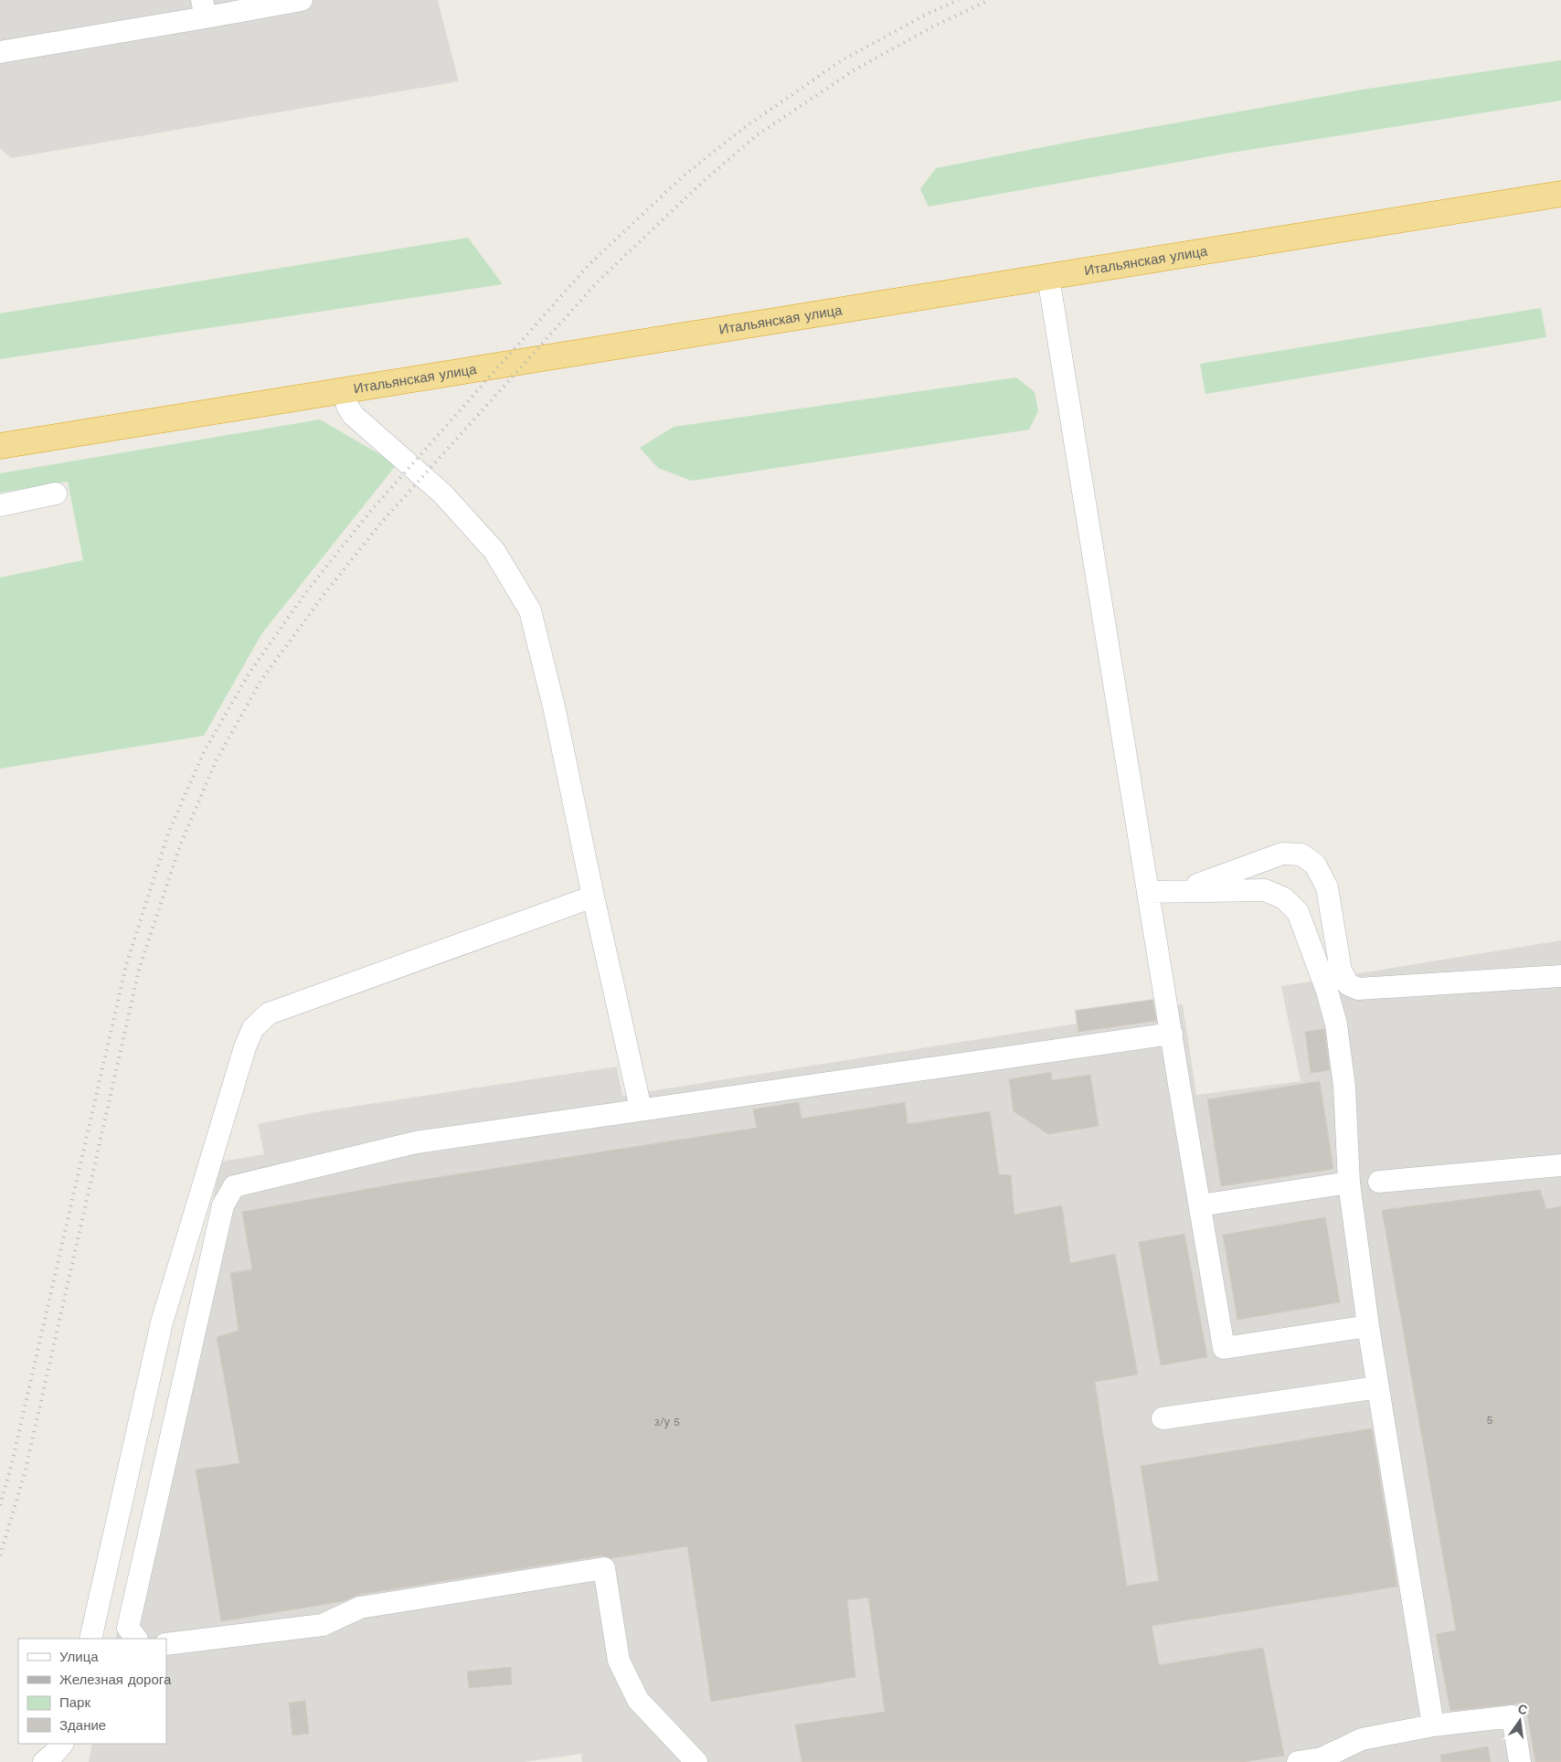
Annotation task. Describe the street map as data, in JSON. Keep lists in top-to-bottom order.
{
  "streets": {
    "highway": ["Итальянская улица"]
  },
  "house_numbers": ["5", "з/у 5"],
  "legend": [
    "Улица",
    "Железная дорога",
    "Парк",
    "Здание"
  ],
  "north": "top"
}
